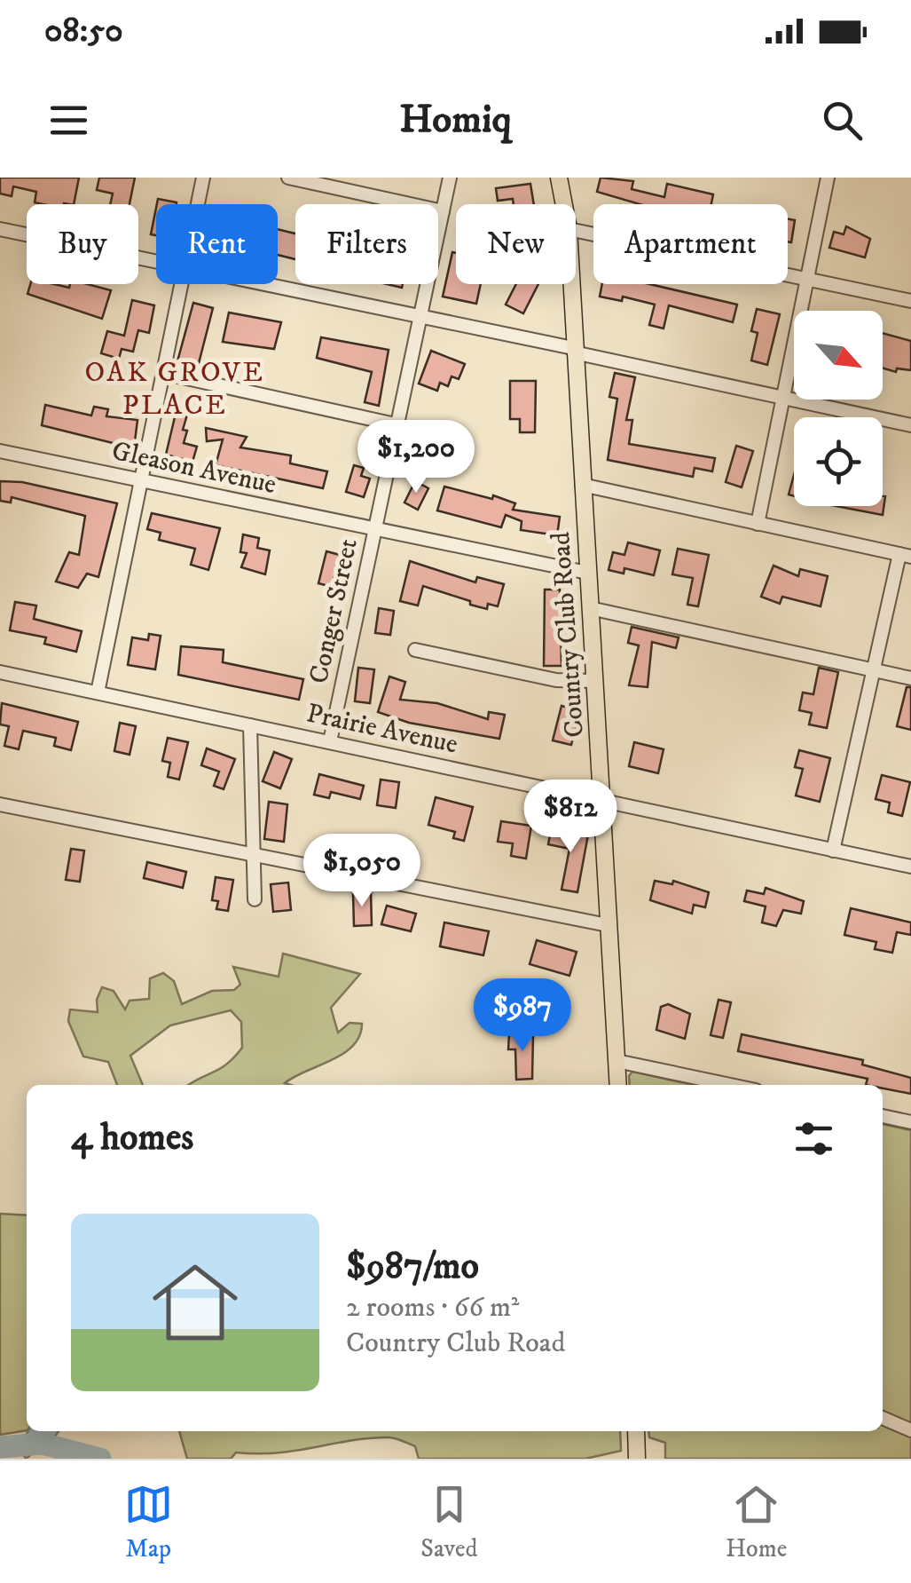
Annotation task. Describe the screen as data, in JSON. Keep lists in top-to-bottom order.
{
  "streets": {
    "main road": ["Country Club Road"],
    "street": ["Gleason Avenue", "Conger Street", "Prairie Avenue"]
  },
  "crossings": [
    ["Gleason Avenue", "Conger Street"],
    ["Gleason Avenue", "Country Club Road"],
    ["Conger Street", "Prairie Avenue"],
    ["Country Club Road", "Prairie Avenue"]
  ],
  "districts": ["OAK GROVE PLACE"],
  "north": "bottom right",
  "page": {
    "status": "08:50",
    "header": "Homiq",
    "chip": [
      "Buy",
      "Rent",
      "Filters",
      "New",
      "Apartment"
    ],
    "price": [
      "$1,200",
      "$812",
      "$1,050",
      "$987"
    ],
    "heading": "4 homes",
    "list": [
      {
        "name": "$987/mo",
        "note": "2 rooms · 66 m² · Country Club Road"
      }
    ],
    "tabs": ["Map", "Saved", "Home"]
  }
}
